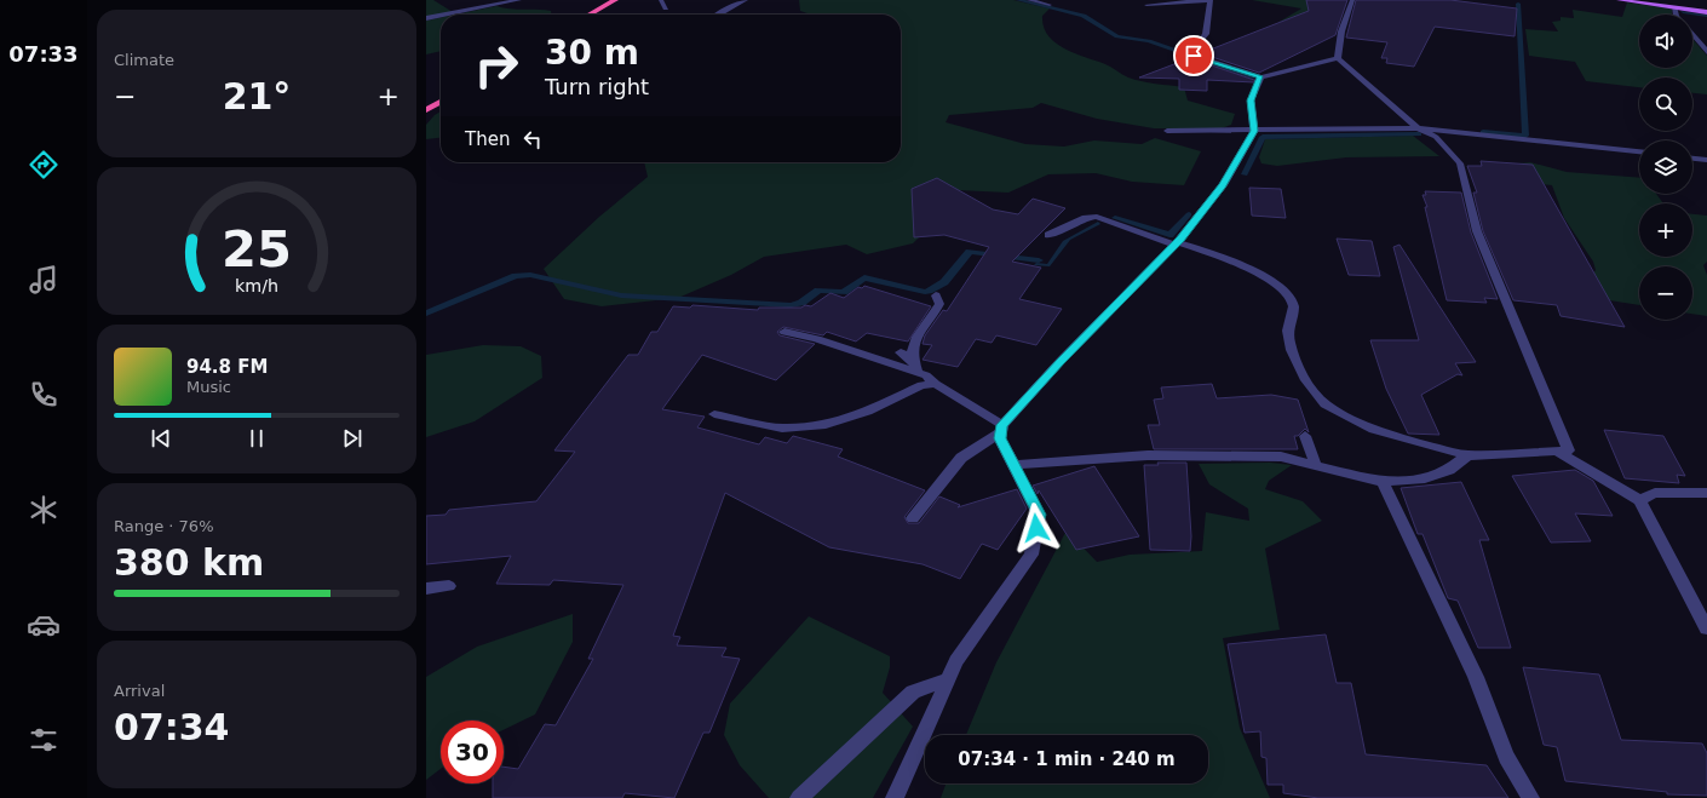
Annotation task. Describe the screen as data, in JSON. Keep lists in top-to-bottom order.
{
  "page": {
    "tabs": "07:33",
    "tile": [
      "Climate",
      ["Range · 76%", "380 km"],
      ["Arrival", "07:34"]
    ],
    "map_buttons": ["+", "−"],
    "turn": ["30 m", "Turn right"],
    "heat": ["−", "21°", "+"],
    "then": "Then",
    "song": ["94.8 FM", "Music"],
    "limit": "30",
    "trip": "07:34 · 1 min · 240 m",
    "gauge": ["25", "km/h"]
  }
}
